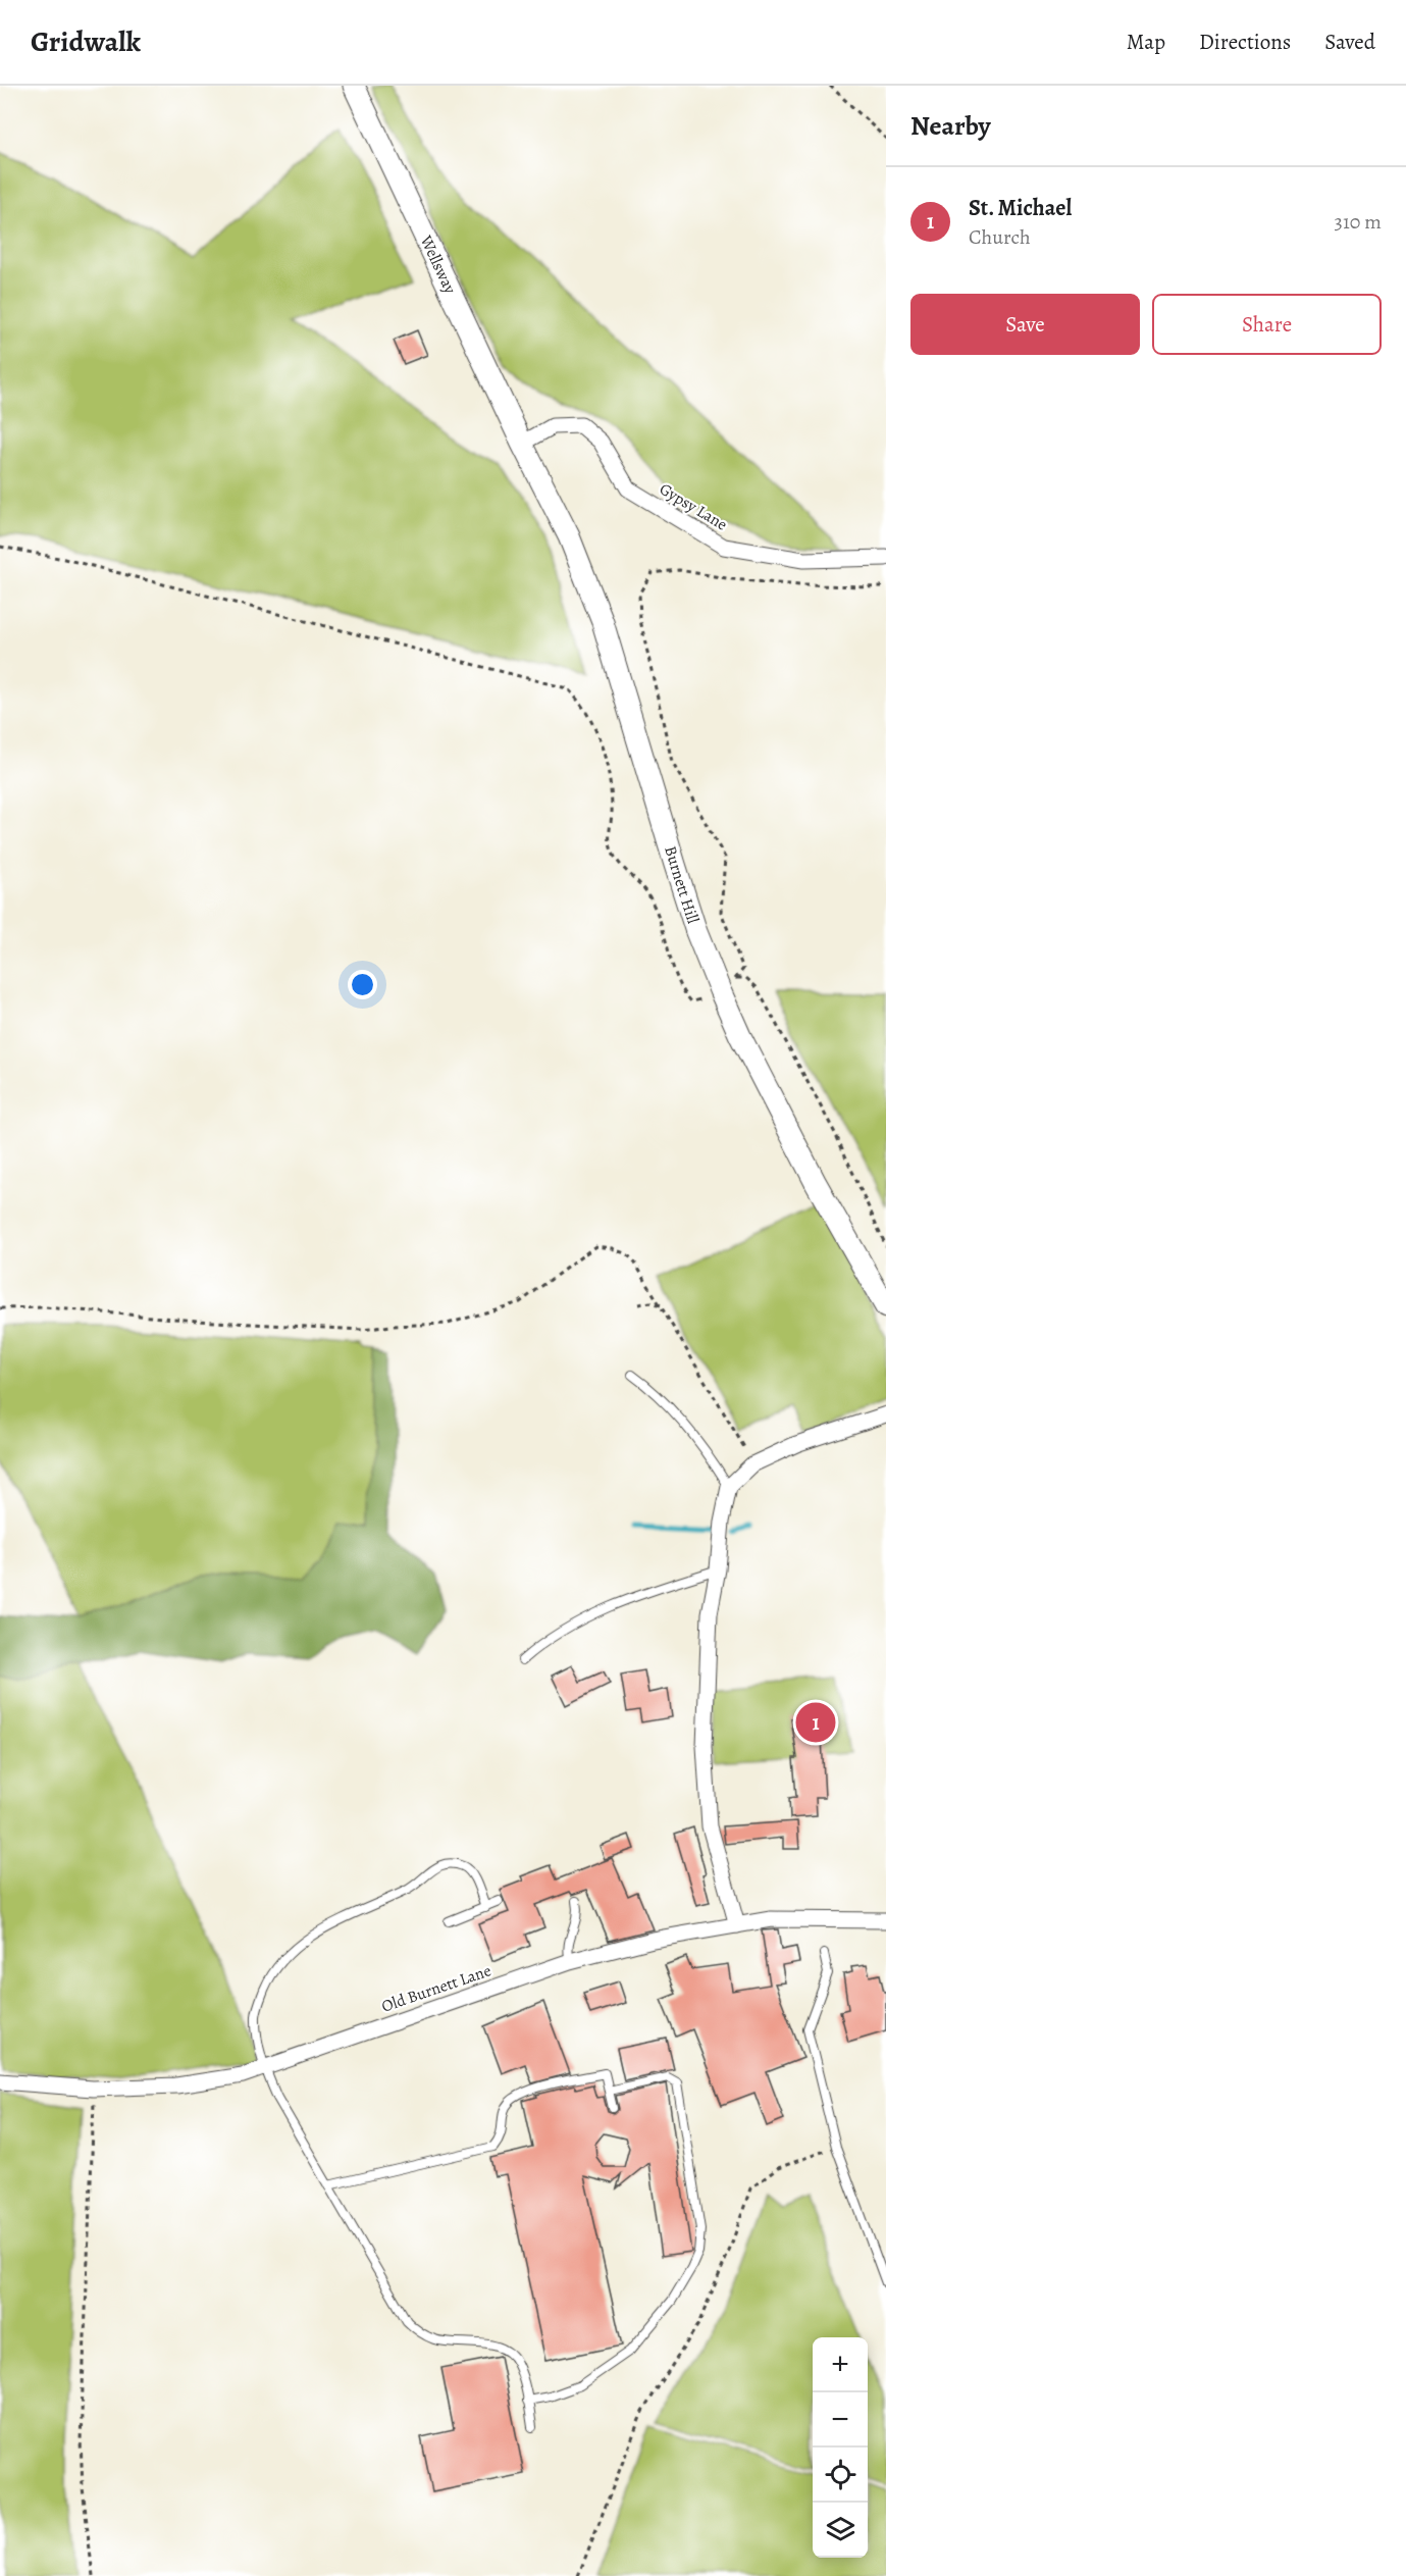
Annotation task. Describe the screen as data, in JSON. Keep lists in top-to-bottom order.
{
  "streets": {
    "main road": ["Wellsway", "Burnett Hill"],
    "street": ["Gypsy Lane", "Old Burnett Lane"]
  },
  "crossings": [
    ["Wellsway", "Gypsy Lane"],
    ["Wellsway", "Burnett Hill"],
    ["Gypsy Lane", "Burnett Hill"]
  ],
  "page": {
    "header": "Gridwalk",
    "nav": ["Map", "Directions", "Saved"],
    "heading": "Nearby",
    "list": [
      {
        "mark": "1",
        "name": "St. Michael",
        "note": "Church",
        "value": "310 m"
      }
    ],
    "buttons": ["Save", "Share"],
    "pins": "1",
    "map_buttons": ["+", "−"]
  }
}
